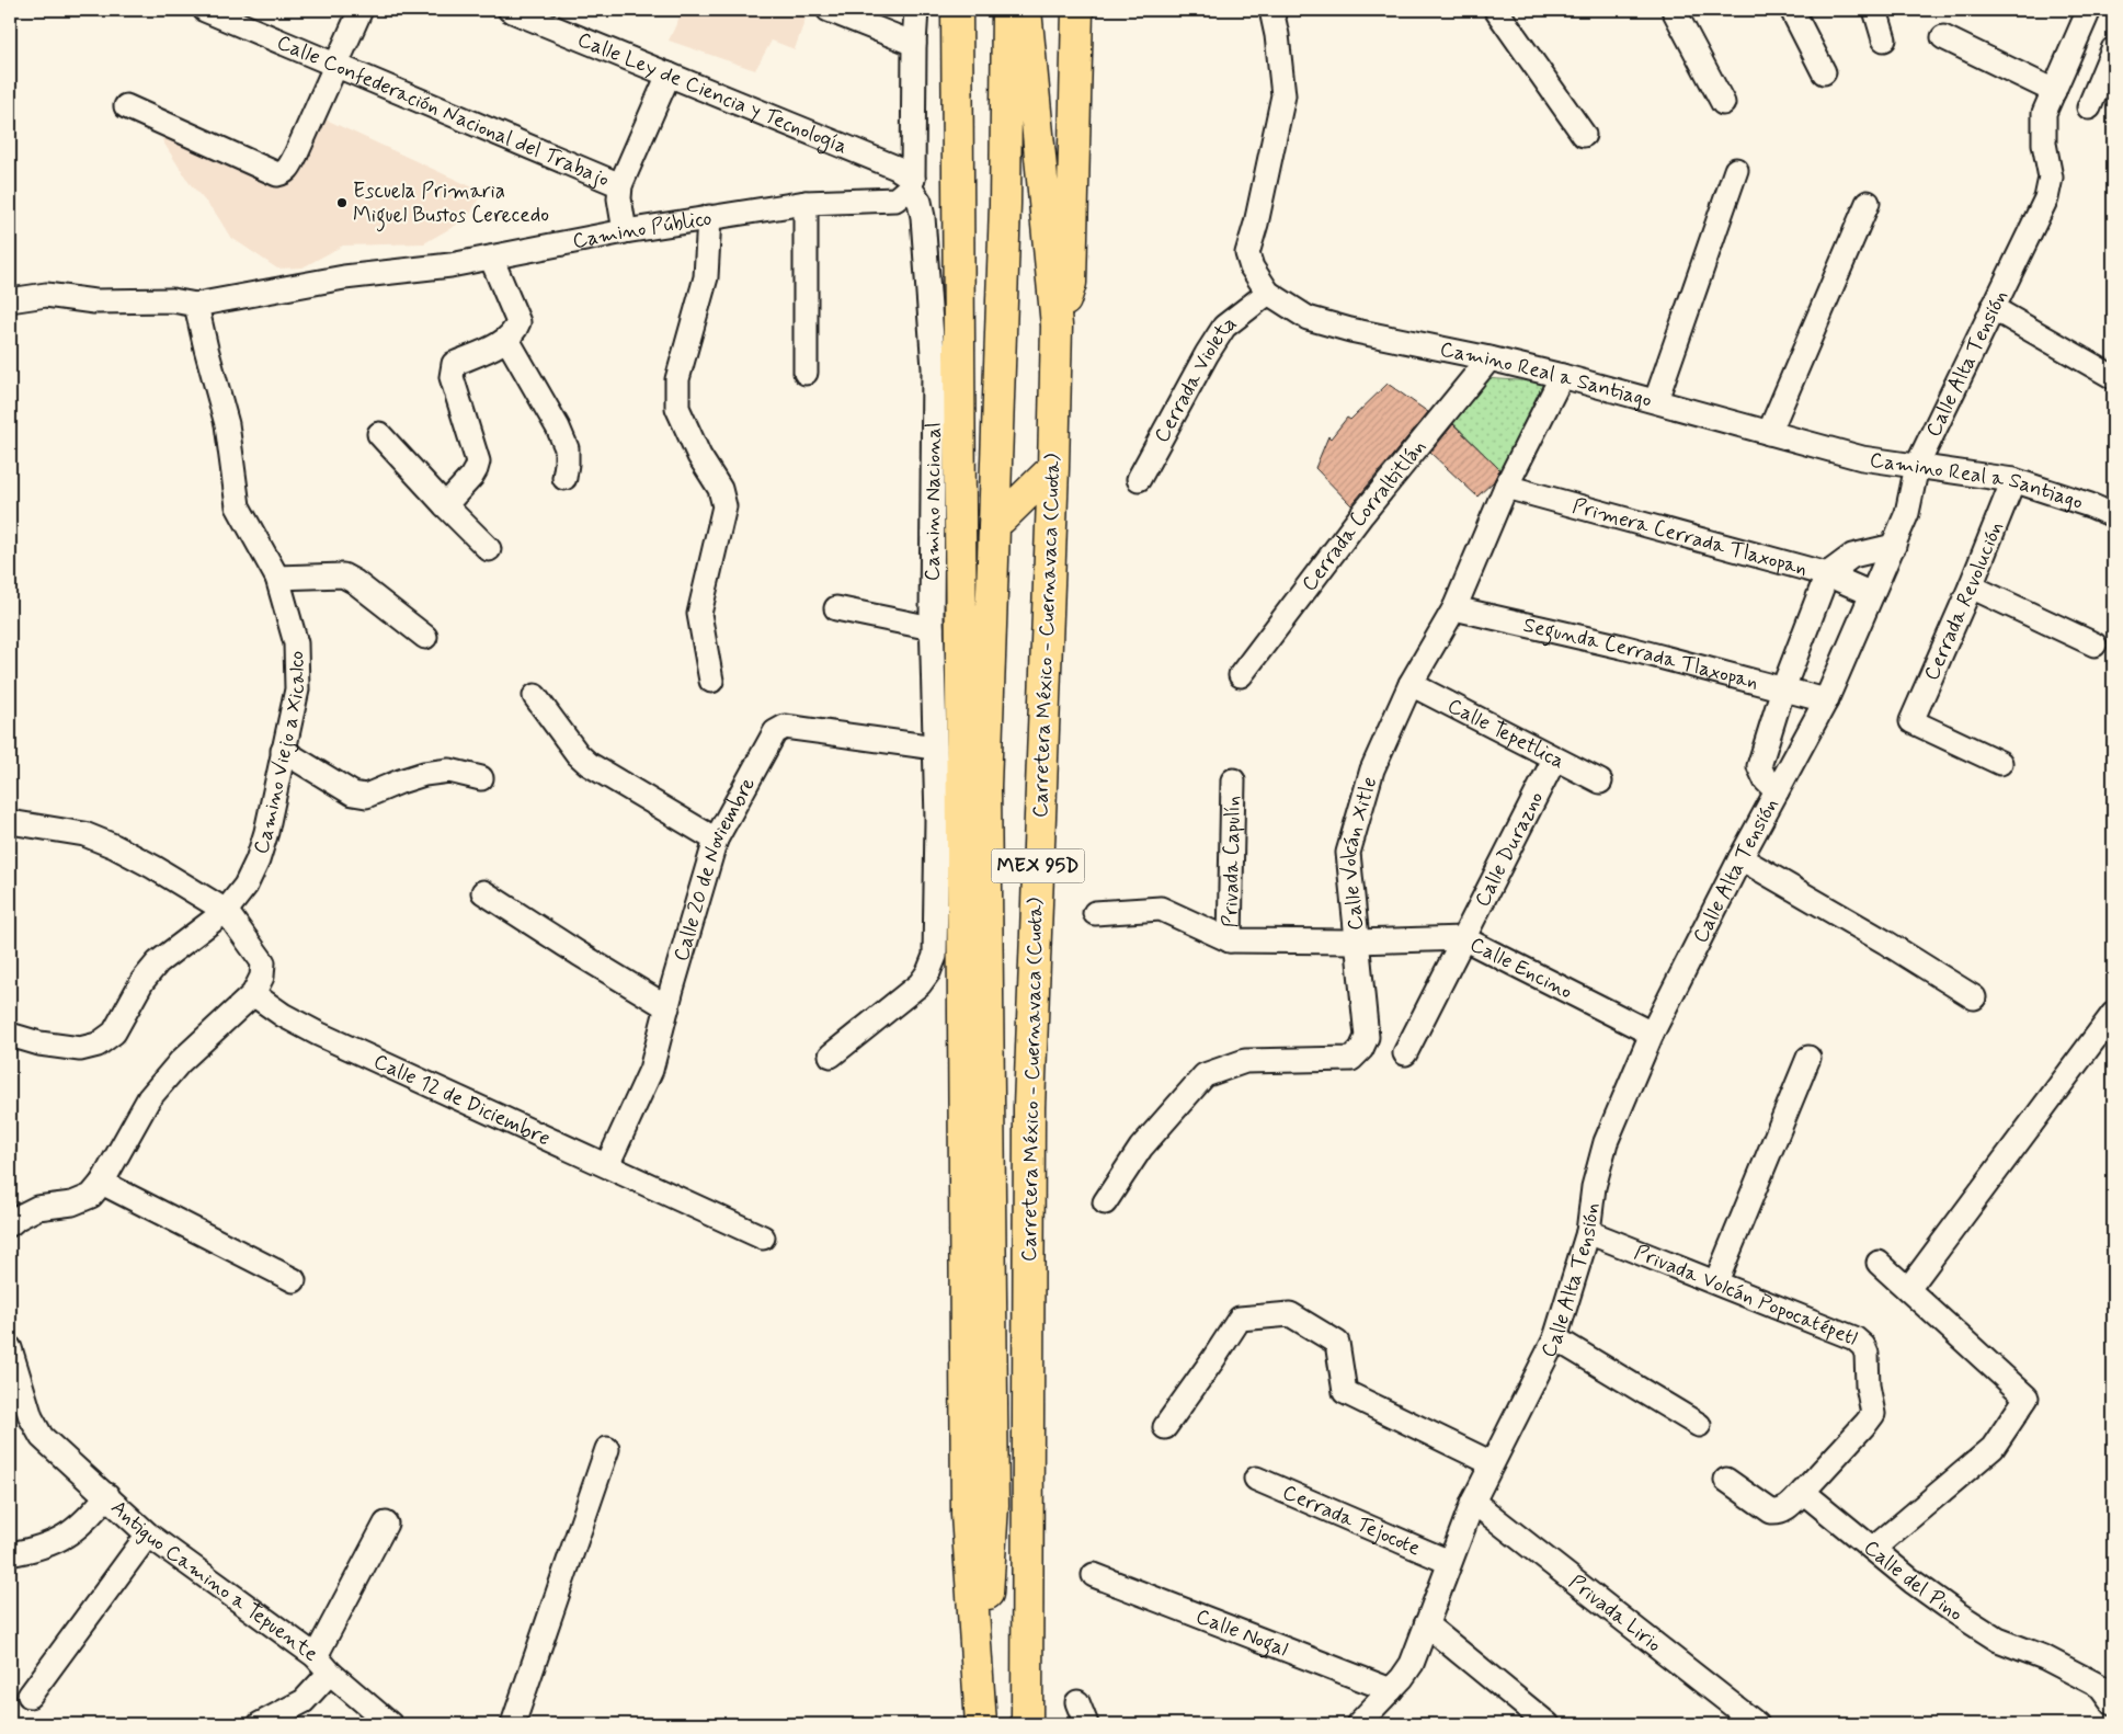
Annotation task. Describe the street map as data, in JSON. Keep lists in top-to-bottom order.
{
  "streets": {
    "highway": ["Carretera México - Cuernavaca (Cuota)", "MEX 95D"],
    "street": [
      "Calle Ley de Ciencia y Tecnología",
      "Calle Confederación Nacional del Trabajo",
      "Camino Público",
      "Calle Alta Tensión",
      "Camino Real a Santiago",
      "Cerrada Violeta",
      "Camino Nacional",
      "Cerrada Corraltitlán",
      "Primera Cerrada Tlaxopan",
      "Cerrada Revolución",
      "Segunda Cerrada Tlaxopan",
      "Calle Tepetlica",
      "Camino Viejo a Xicalco",
      "Calle Durazno",
      "Calle Volcán Xitle",
      "Privada Capulín",
      "Calle 20 de Noviembre",
      "Calle Encino",
      "Calle 12 de Diciembre",
      "Privada Volcán Popocatépetl",
      "Cerrada Tejocote",
      "Calle del Pino",
      "Antiguo Camino a Tepuente",
      "Privada Lirio",
      "Calle Nogal"
    ]
  },
  "crossings": [
    ["Calle Ley de Ciencia y Tecnología", "Camino Público"],
    ["Calle Ley de Ciencia y Tecnología", "Camino Nacional"],
    ["Camino Público", "Camino Nacional"],
    ["Camino Público", "Camino Viejo a Xicalco"],
    ["Calle Alta Tensión", "Camino Real a Santiago"],
    ["Calle Alta Tensión", "Primera Cerrada Tlaxopan"],
    ["Calle Alta Tensión", "Segunda Cerrada Tlaxopan"],
    ["Calle Alta Tensión", "Calle Encino"],
    ["Calle Alta Tensión", "Privada Volcán Popocatépetl"],
    ["Calle Alta Tensión", "Cerrada Tejocote"],
    ["Calle Alta Tensión", "Privada Lirio"],
    ["Calle Alta Tensión", "Calle Nogal"],
    ["Camino Real a Santiago", "Cerrada Violeta"],
    ["Camino Real a Santiago", "Cerrada Corraltitlán"],
    ["Camino Real a Santiago", "Cerrada Revolución"],
    ["Camino Real a Santiago", "Calle Volcán Xitle"],
    ["Camino Nacional", "Calle 20 de Noviembre"],
    ["Primera Cerrada Tlaxopan", "Calle Volcán Xitle"],
    ["Segunda Cerrada Tlaxopan", "Calle Volcán Xitle"],
    ["Calle Tepetlica", "Calle Durazno"],
    ["Calle Tepetlica", "Calle Volcán Xitle"],
    ["Calle Durazno", "Calle Encino"],
    ["Calle Volcán Xitle", "Calle Encino"],
    ["Privada Capulín", "Calle Encino"],
    ["Calle 20 de Noviembre", "Calle 12 de Diciembre"],
    ["Privada Volcán Popocatépetl", "Calle del Pino"]
  ],
  "places": ["Escuela Primaria Miguel Bustos Cerecedo"]
}
